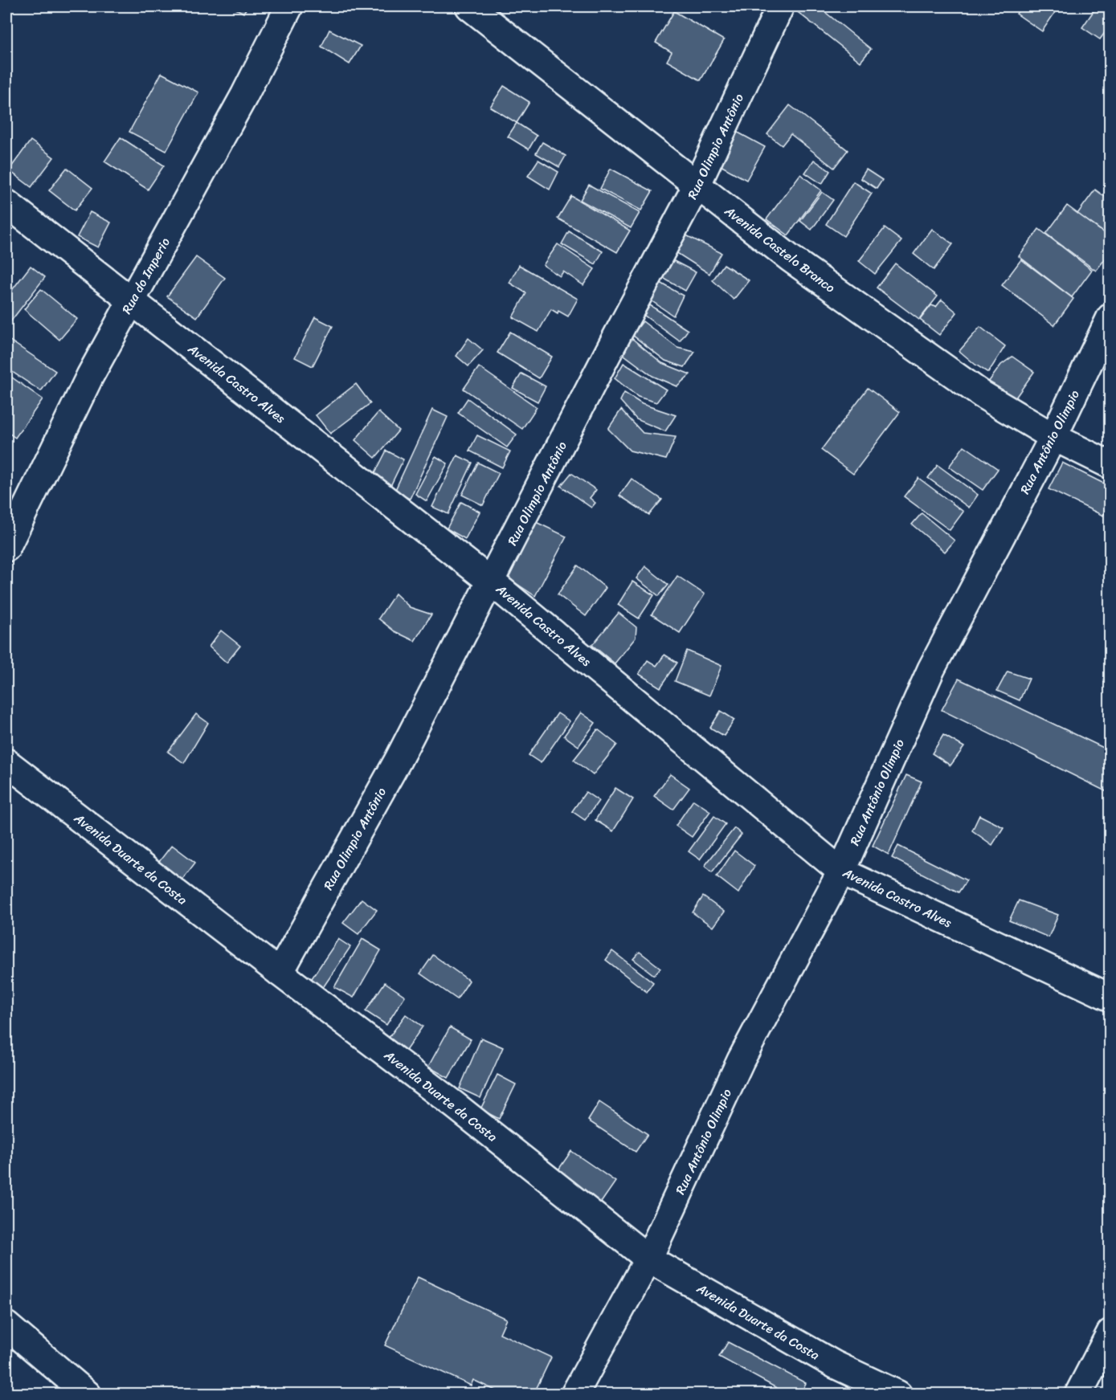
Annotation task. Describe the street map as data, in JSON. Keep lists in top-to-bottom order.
{
  "streets": {
    "street": [
      "Rua Olimpio Antônio",
      "Avenida Castelo Branco",
      "Rua do Imperio",
      "Avenida Castro Alves",
      "Rua Antônio Olimpio",
      "Avenida Duarte da Costa"
    ]
  },
  "crossings": [
    ["Rua Olimpio Antônio", "Avenida Castelo Branco"],
    ["Rua Olimpio Antônio", "Avenida Castro Alves"],
    ["Rua Olimpio Antônio", "Avenida Duarte da Costa"],
    ["Avenida Castelo Branco", "Rua Antônio Olimpio"],
    ["Rua do Imperio", "Avenida Castro Alves"],
    ["Avenida Castro Alves", "Rua Antônio Olimpio"],
    ["Rua Antônio Olimpio", "Avenida Duarte da Costa"]
  ]
}
